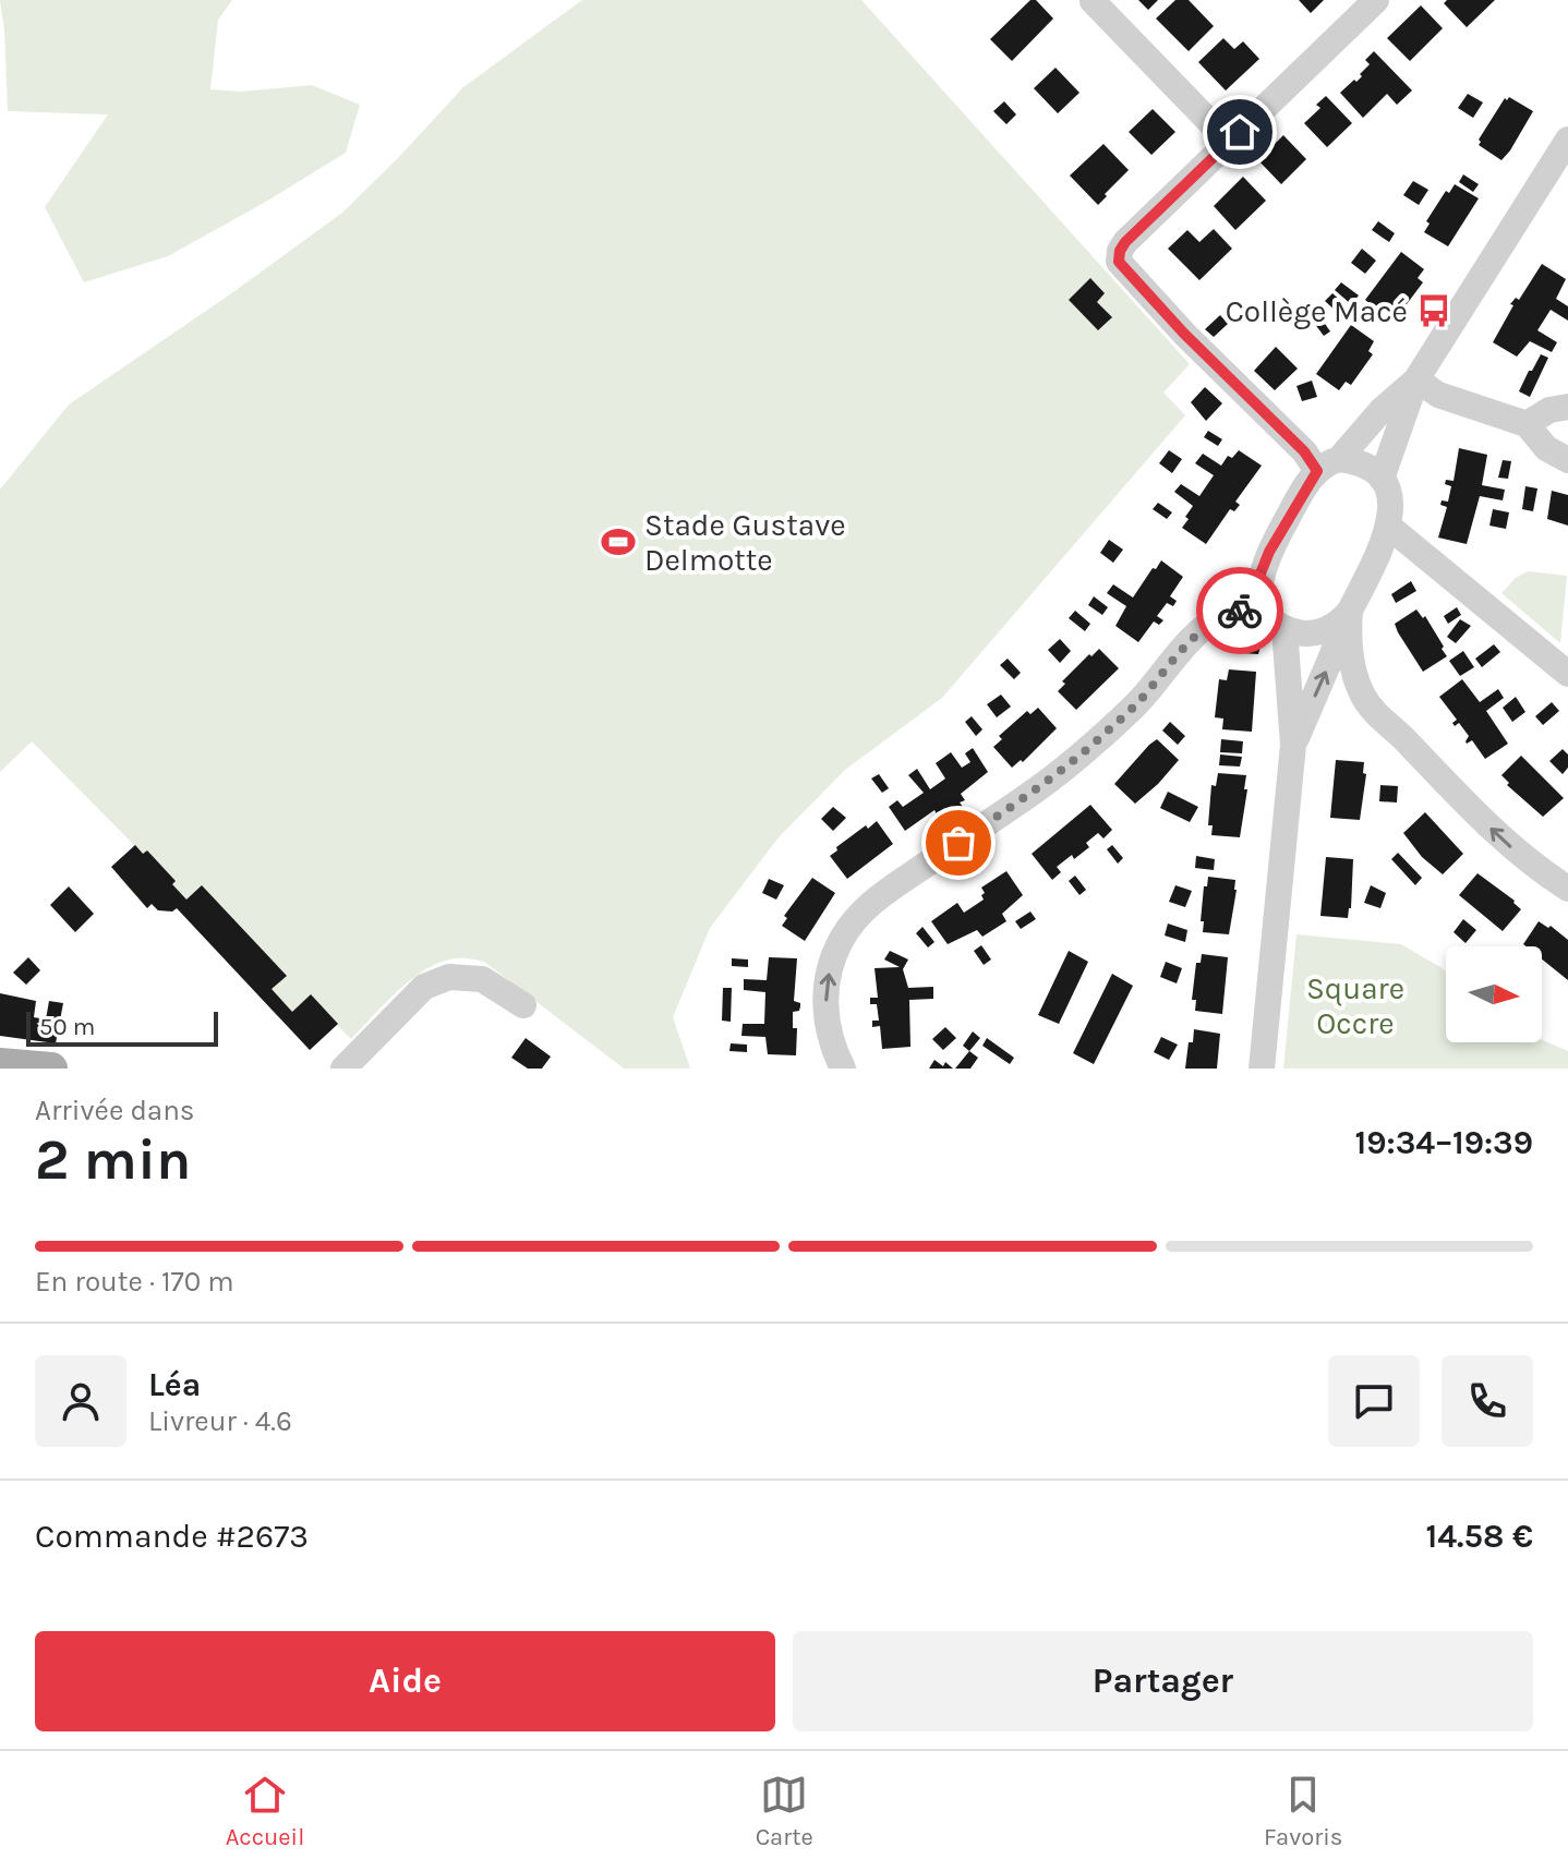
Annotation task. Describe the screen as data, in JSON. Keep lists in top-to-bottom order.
{
  "parks": ["Square Occre"],
  "places": {
    "bus stop": ["Collège Macé"],
    "sports": ["Stade Gustave Delmotte"]
  },
  "scale_bar": "50 m",
  "north": "right",
  "page": {
    "scale": "50 m",
    "heading": ["2 min", "Arrivée dans", "19:34–19:39"],
    "panel": [
      "Léa",
      "Livreur · 4.6",
      "Commande #2673",
      "14.58 €"
    ],
    "bar": "En route · 170 m",
    "buttons": ["Aide", "Partager"],
    "tabs": ["Accueil", "Carte", "Favoris"]
  }
}
